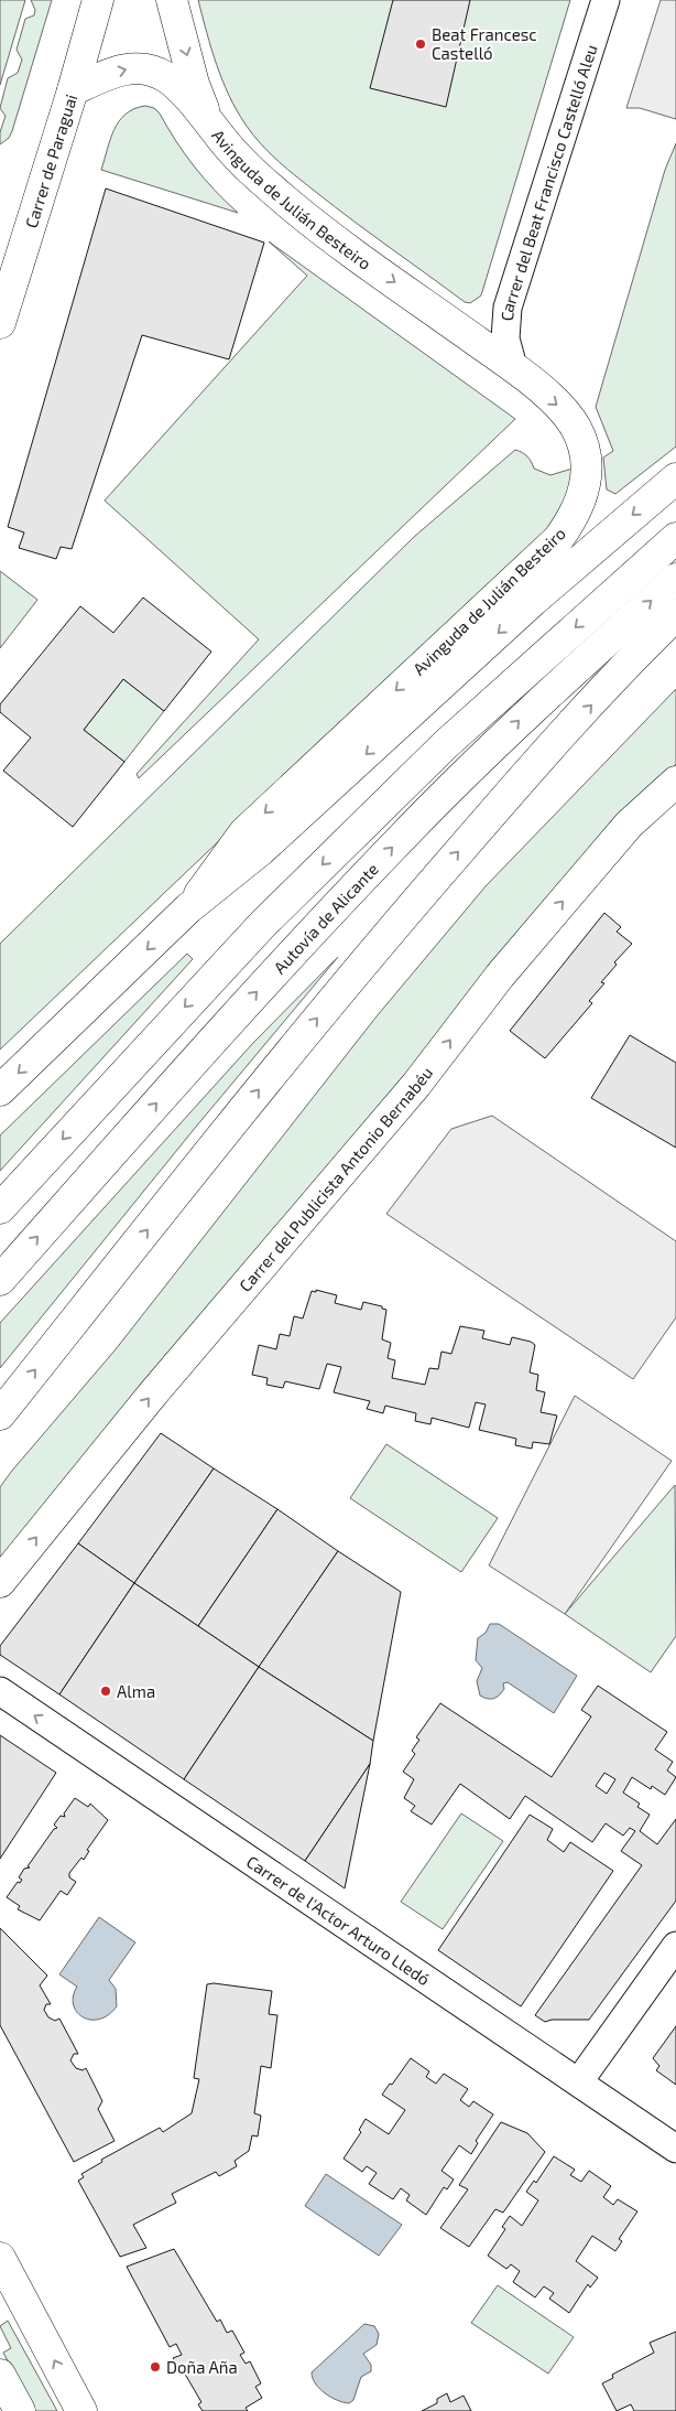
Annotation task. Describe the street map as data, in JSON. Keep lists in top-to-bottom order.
{
  "streets": {
    "main road": [
      "Carrer de Paraguai",
      "Avinguda de Julián Besteiro",
      "Autovía de Alicante",
      "Carrer del Publicista Antonio Bernabéu"
    ],
    "street": ["Carrer del Beat Francisco Castelló Aleu", "Carrer de l'Actor Arturo Lledó"]
  },
  "crossings": [
    ["Carrer de Paraguai", "Avinguda de Julián Besteiro"],
    ["Carrer del Beat Francisco Castelló Aleu", "Avinguda de Julián Besteiro"]
  ],
  "one_way": ["Carrer de l'Actor Arturo Lledó"],
  "places": ["Beat Francesc Castelló", "Alma", "Doña Aña"]
}
